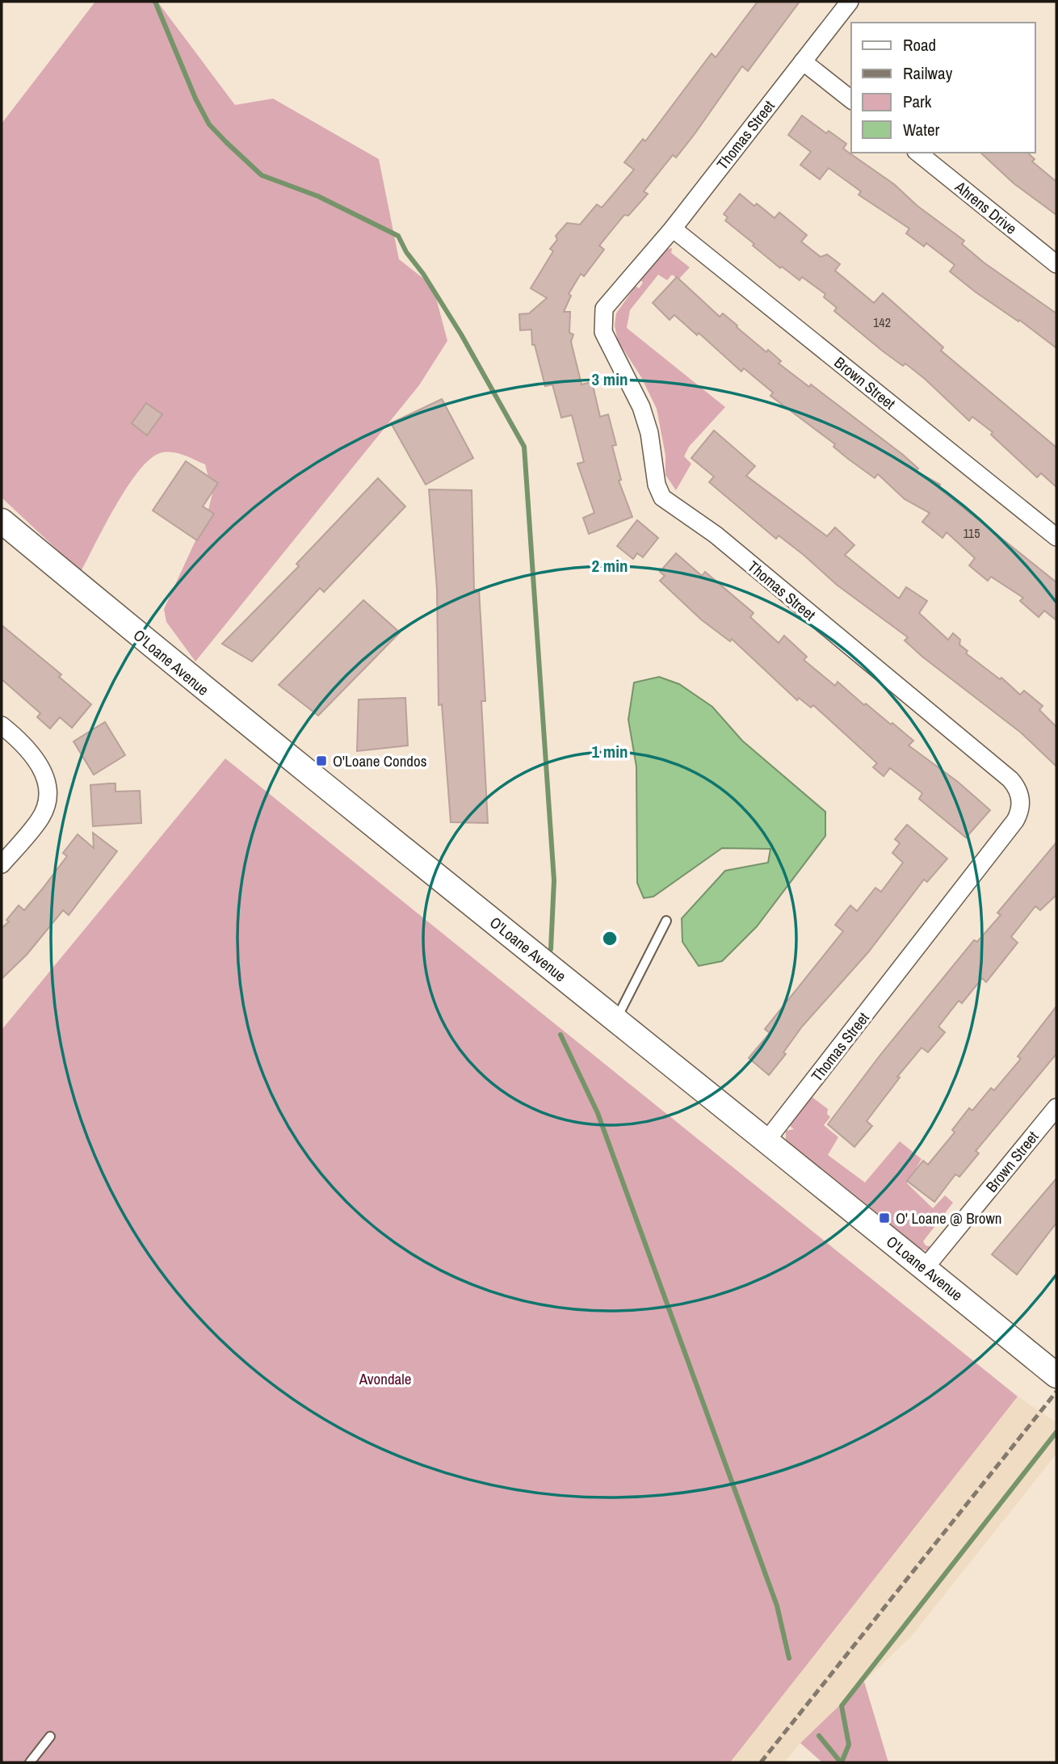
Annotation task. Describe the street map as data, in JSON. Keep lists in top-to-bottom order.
{
  "streets": {
    "street": [
      "Thomas Street",
      "Ahrens Drive",
      "Brown Street",
      "O'Loane Avenue"
    ]
  },
  "crossings": [
    ["Thomas Street", "Brown Street"],
    ["Thomas Street", "O'Loane Avenue"],
    ["Brown Street", "O'Loane Avenue"]
  ],
  "parks": ["Avondale"],
  "places": {
    "transit": ["O'Loane Condos", "O' Loane @ Brown"]
  },
  "house_numbers": ["142", "115"],
  "legend": [
    "Road",
    "Railway",
    "Park",
    "Water"
  ],
  "rings": ["3 min", "2 min", "1 min"]
}
